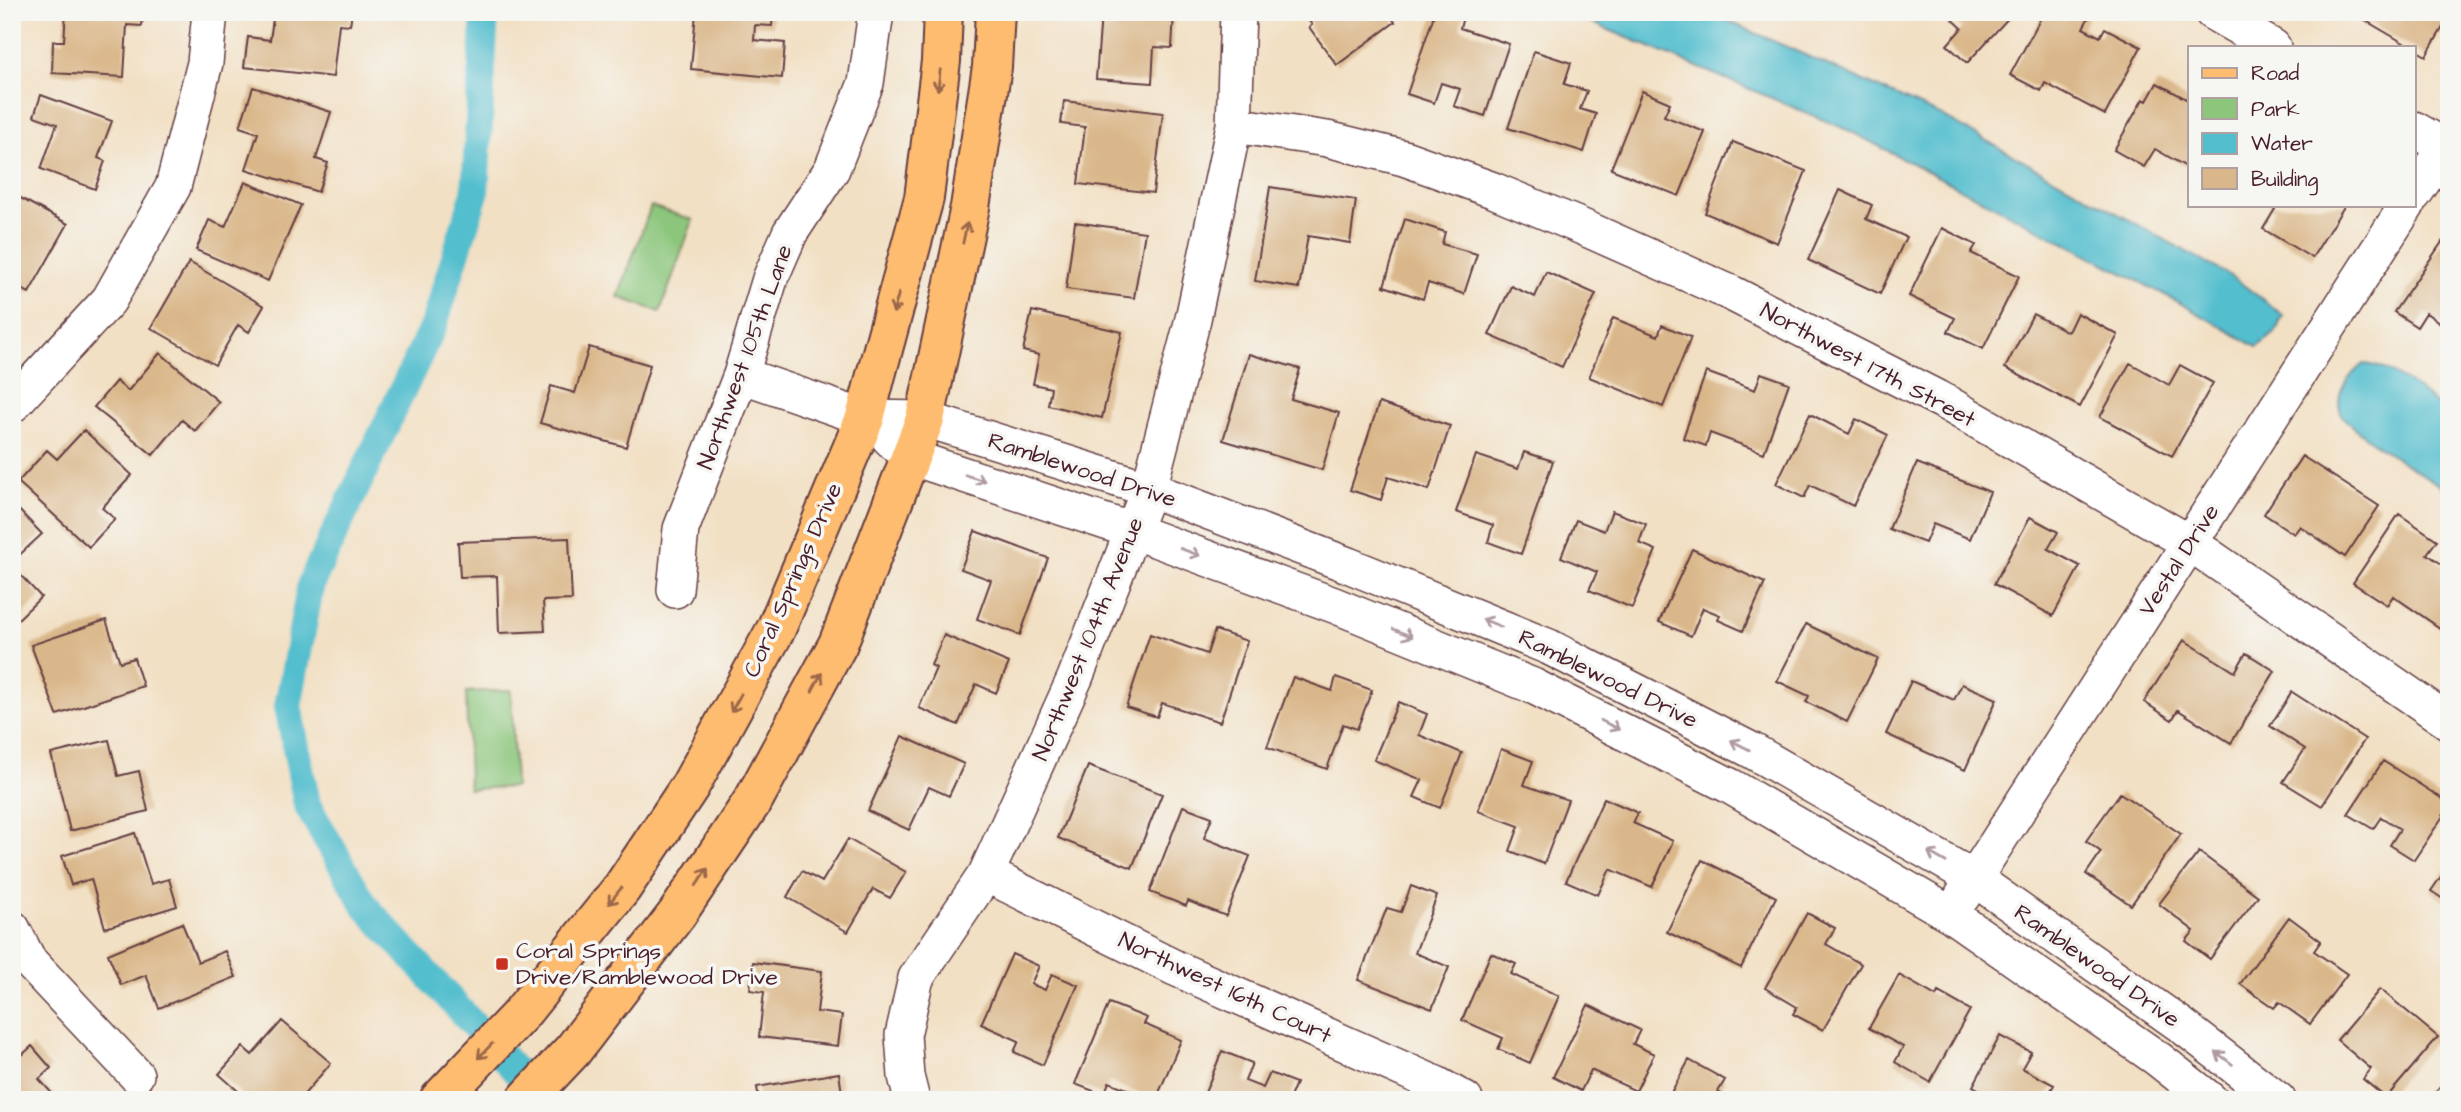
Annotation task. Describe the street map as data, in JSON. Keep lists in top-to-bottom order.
{
  "streets": {
    "main road": ["Coral Springs Drive"],
    "street": [
      "Northwest 105th Lane",
      "Northwest 17th Street",
      "Ramblewood Drive",
      "Vestal Drive",
      "Northwest 104th Avenue",
      "Northwest 16th Court"
    ]
  },
  "crossings": [
    ["Northwest 105th Lane", "Ramblewood Drive"],
    ["Northwest 17th Street", "Vestal Drive"],
    ["Northwest 17th Street", "Northwest 104th Avenue"],
    ["Ramblewood Drive", "Vestal Drive"],
    ["Ramblewood Drive", "Coral Springs Drive"],
    ["Ramblewood Drive", "Northwest 104th Avenue"],
    ["Northwest 104th Avenue", "Northwest 16th Court"]
  ],
  "places": {
    "transit": ["Coral Springs Drive/Ramblewood Drive"]
  },
  "legend": [
    "Road",
    "Park",
    "Water",
    "Building"
  ]
}
